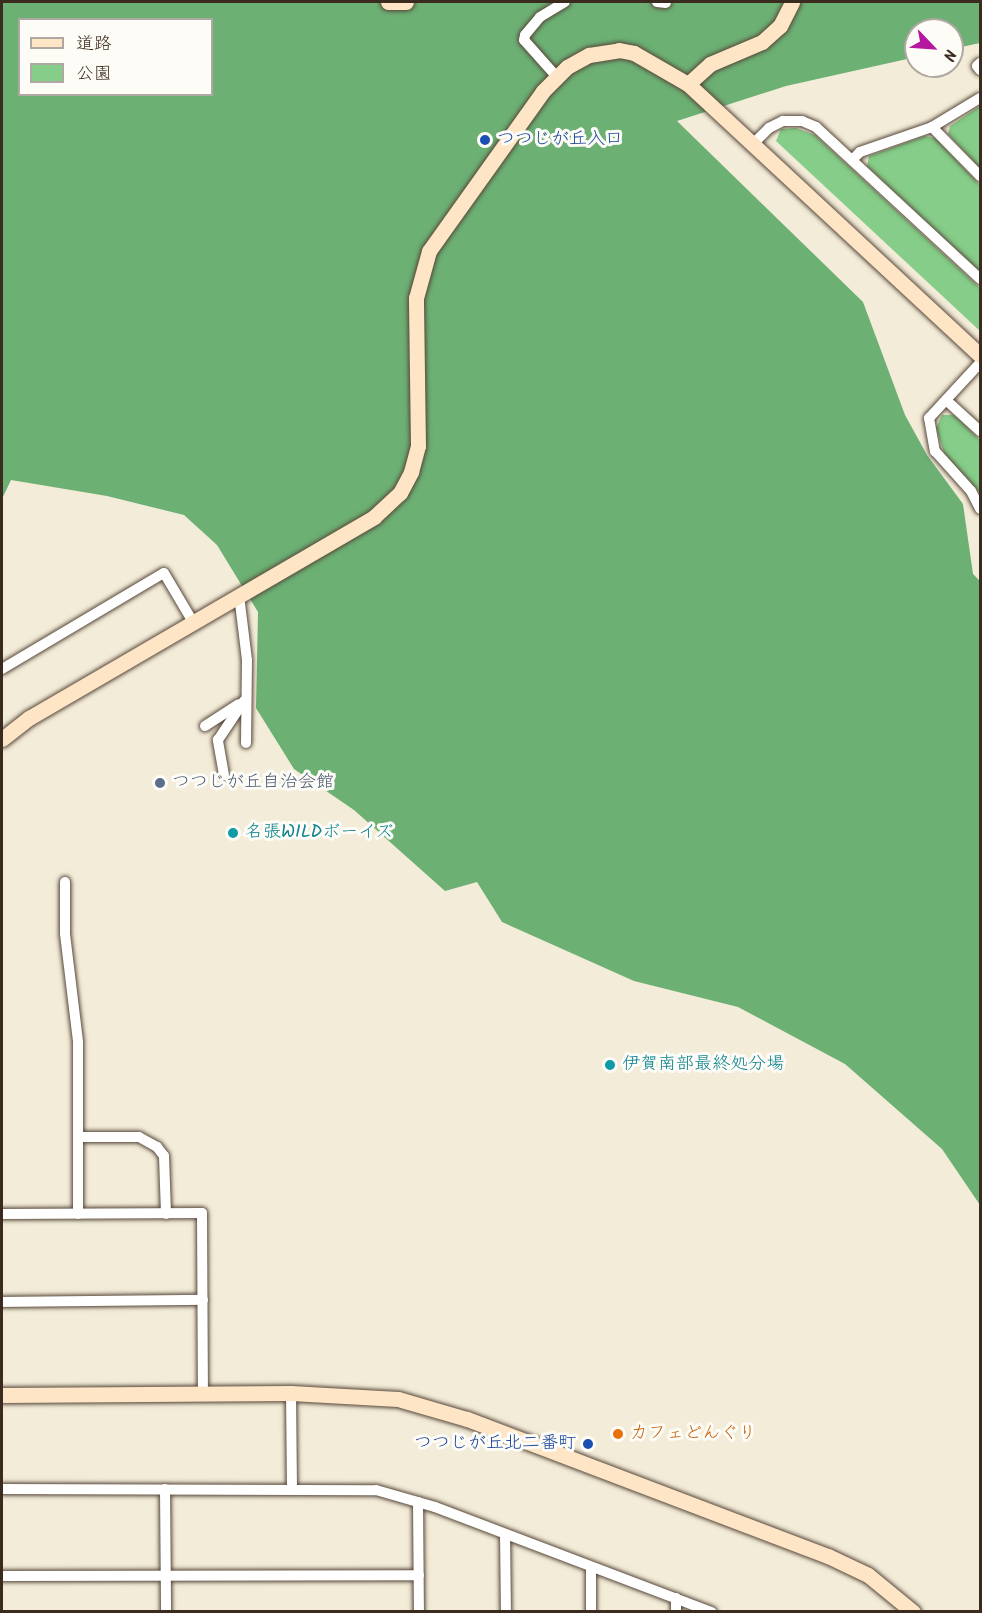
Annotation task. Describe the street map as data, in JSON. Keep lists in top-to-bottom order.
{
  "places": [
    "つつじが丘入口",
    "つつじが丘自治会館",
    "名張WILDボーイズ",
    "伊賀南部最終処分場",
    "カフェどんぐり",
    "つつじが丘北二番町"
  ],
  "legend": ["道路", "公園"],
  "north": "bottom right"
}
